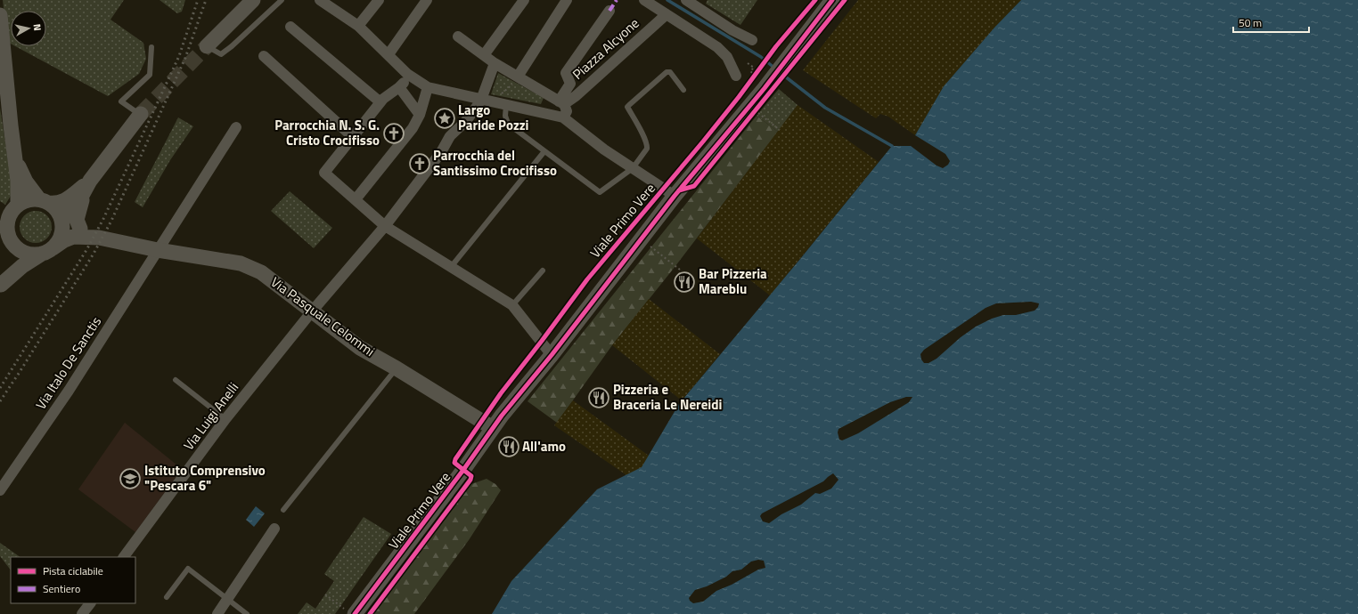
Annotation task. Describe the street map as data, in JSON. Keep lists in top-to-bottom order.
{
  "streets": {
    "street": [
      "Piazza Alcyone",
      "Viale Primo Vere",
      "Via Pasquale Celommi",
      "Via Italo De Sanctis",
      "Via Luigi Anelli"
    ]
  },
  "crossings": [
    ["Viale Primo Vere", "Via Pasquale Celommi"],
    ["Via Pasquale Celommi", "Via Italo De Sanctis"],
    ["Via Pasquale Celommi", "Via Luigi Anelli"]
  ],
  "places": {
    "place": ["Largo Paride Pozzi"],
    "church": ["Parrocchia N. S. G. Cristo Crocifisso", "Parrocchia del Santissimo Crocifisso"],
    "restaurant": ["Bar Pizzeria Mareblu", "Pizzeria e Braceria Le Nereidi", "All'amo"],
    "school or university": ["Istituto Comprensivo \"Pescara 6\""]
  },
  "legend": ["Pista ciclabile", "Sentiero"],
  "scale_bar": "50 m",
  "north": "right"
}
